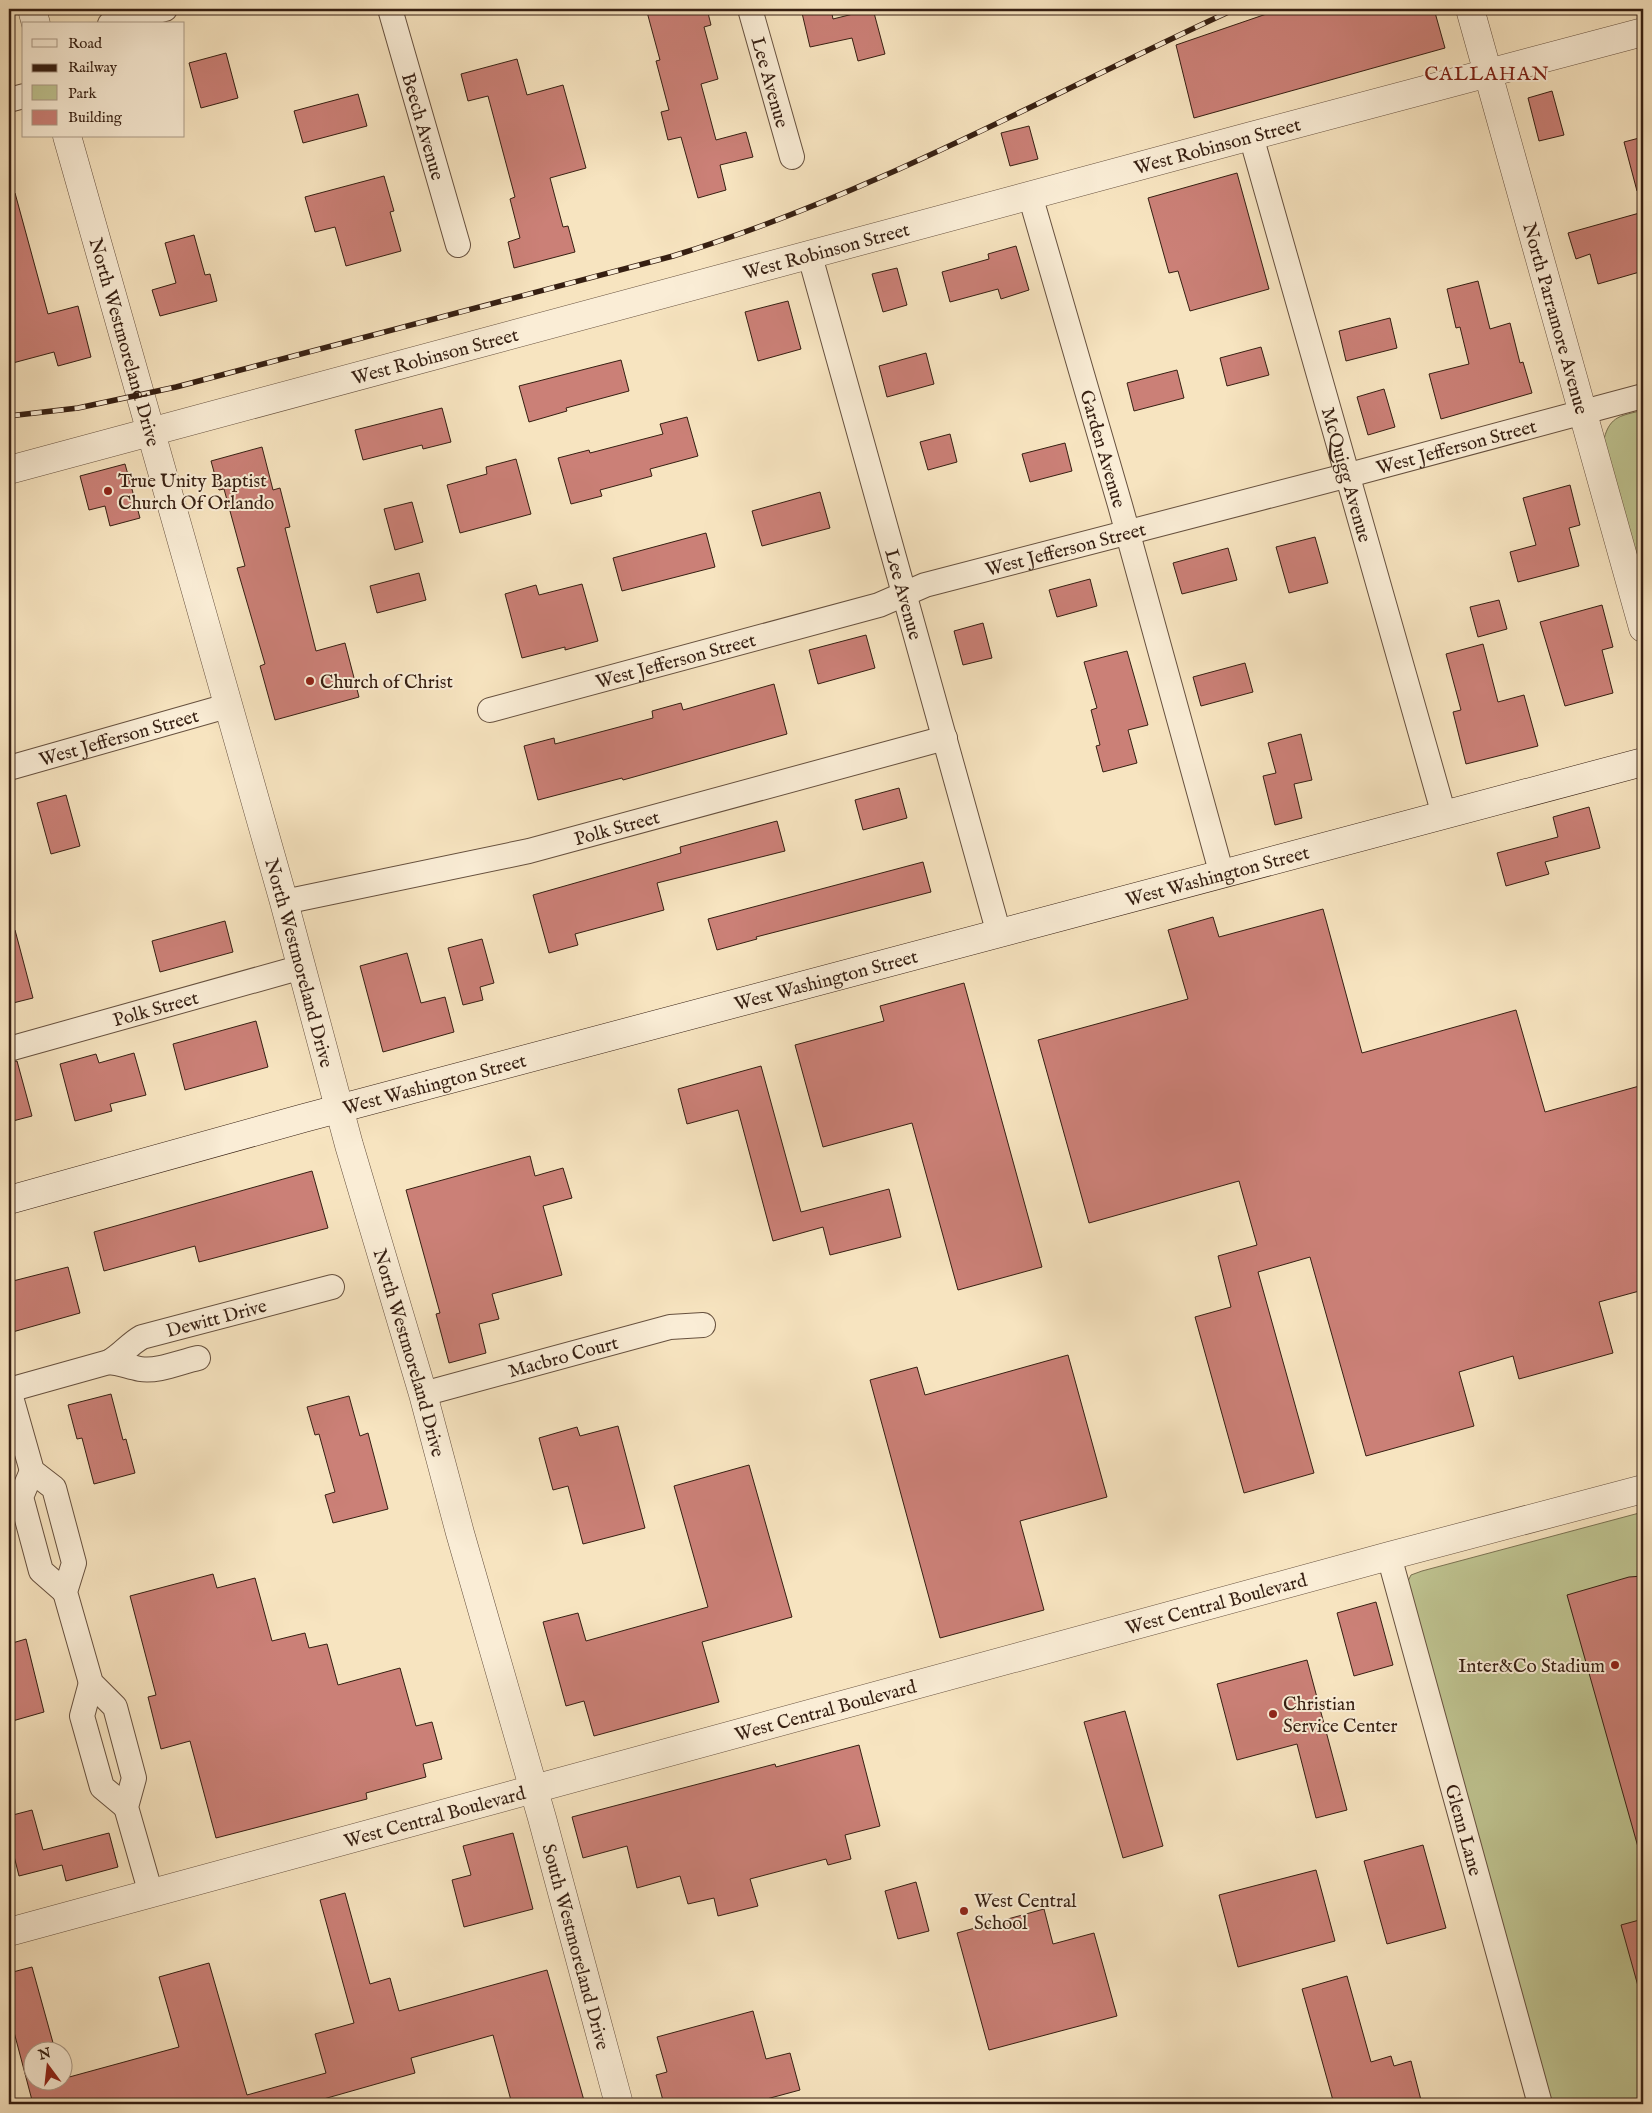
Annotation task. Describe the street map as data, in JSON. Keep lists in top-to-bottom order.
{
  "streets": {
    "street": [
      "Lee Avenue",
      "Beech Avenue",
      "West Robinson Street",
      "North Parramore Avenue",
      "North Westmoreland Drive",
      "West Jefferson Street",
      "Garden Avenue",
      "McQuigg Avenue",
      "Polk Street",
      "West Washington Street",
      "Dewitt Drive",
      "Macbro Court",
      "West Central Boulevard",
      "Glenn Lane",
      "South Westmoreland Drive"
    ]
  },
  "crossings": [
    ["Lee Avenue", "West Robinson Street"],
    ["Lee Avenue", "West Jefferson Street"],
    ["Lee Avenue", "Polk Street"],
    ["Lee Avenue", "West Washington Street"],
    ["West Robinson Street", "North Parramore Avenue"],
    ["West Robinson Street", "North Westmoreland Drive"],
    ["West Robinson Street", "Garden Avenue"],
    ["West Robinson Street", "McQuigg Avenue"],
    ["North Parramore Avenue", "West Jefferson Street"],
    ["North Westmoreland Drive", "West Jefferson Street"],
    ["North Westmoreland Drive", "Polk Street"],
    ["North Westmoreland Drive", "West Washington Street"],
    ["North Westmoreland Drive", "Macbro Court"],
    ["North Westmoreland Drive", "West Central Boulevard"],
    ["North Westmoreland Drive", "South Westmoreland Drive"],
    ["West Jefferson Street", "Garden Avenue"],
    ["West Jefferson Street", "McQuigg Avenue"],
    ["Garden Avenue", "West Washington Street"],
    ["McQuigg Avenue", "West Washington Street"],
    ["West Central Boulevard", "Glenn Lane"],
    ["West Central Boulevard", "South Westmoreland Drive"]
  ],
  "districts": ["CALLAHAN"],
  "places": [
    "True Unity Baptist Church Of Orlando",
    "Church of Christ",
    "Inter&Co Stadium",
    "Christian Service Center",
    "West Central School"
  ],
  "legend": [
    "Road",
    "Railway",
    "Park",
    "Building"
  ],
  "north": "top"
}
